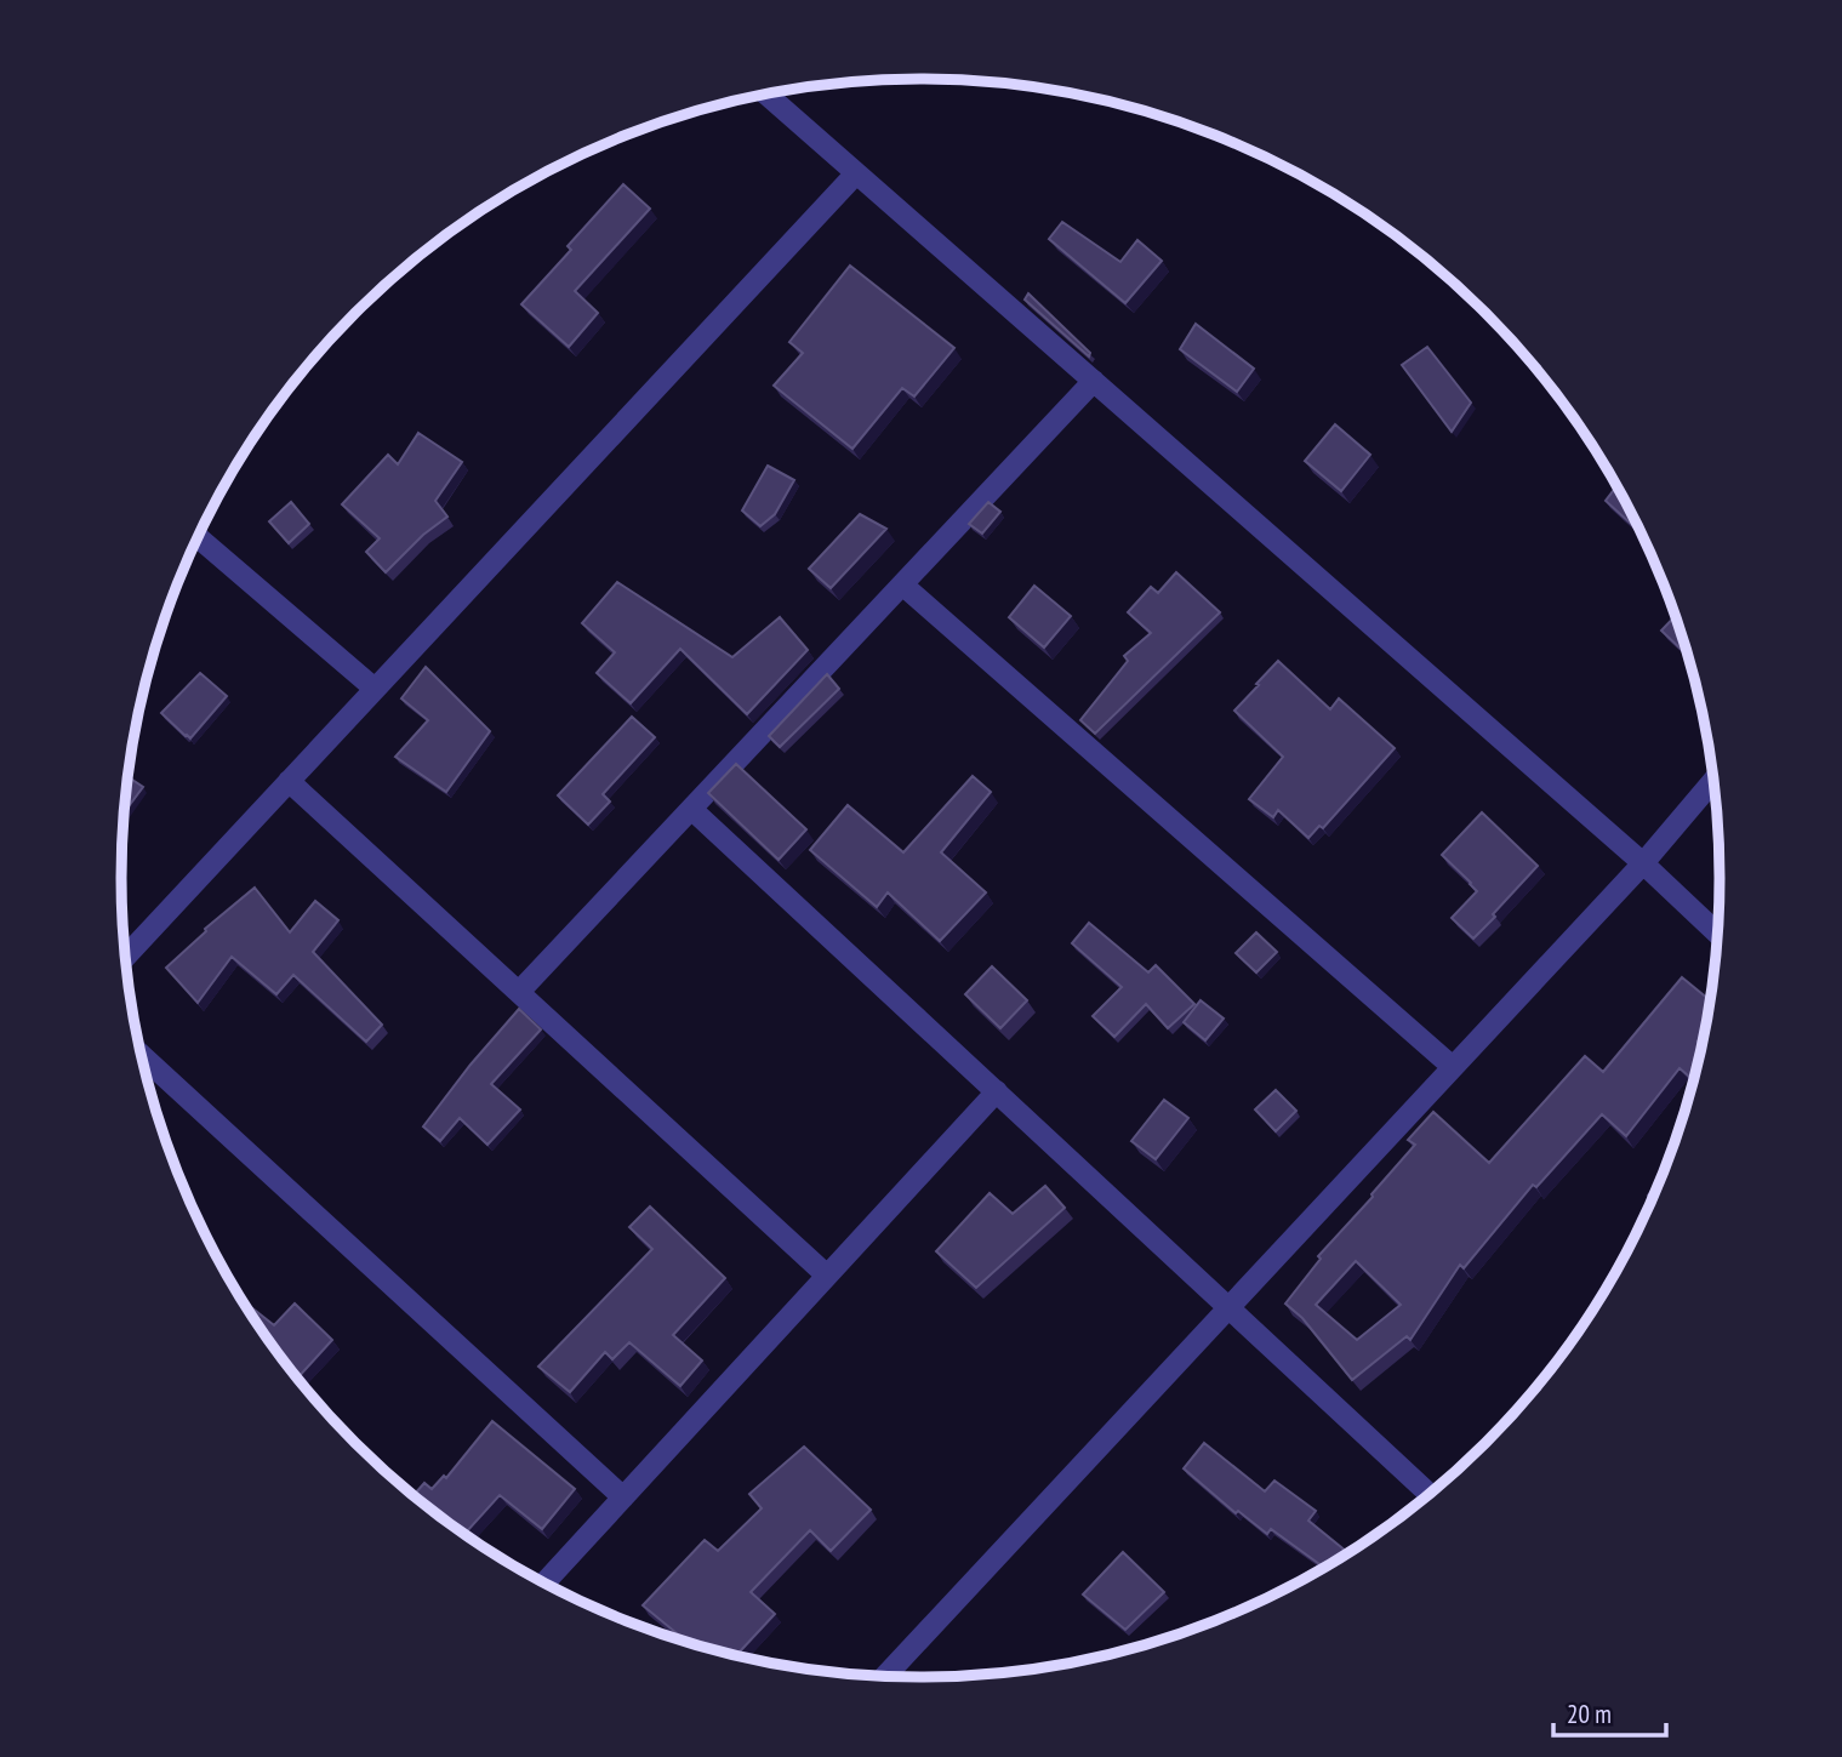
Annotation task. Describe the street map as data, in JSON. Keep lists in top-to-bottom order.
{
  "scale_bar": "20 m"
}
